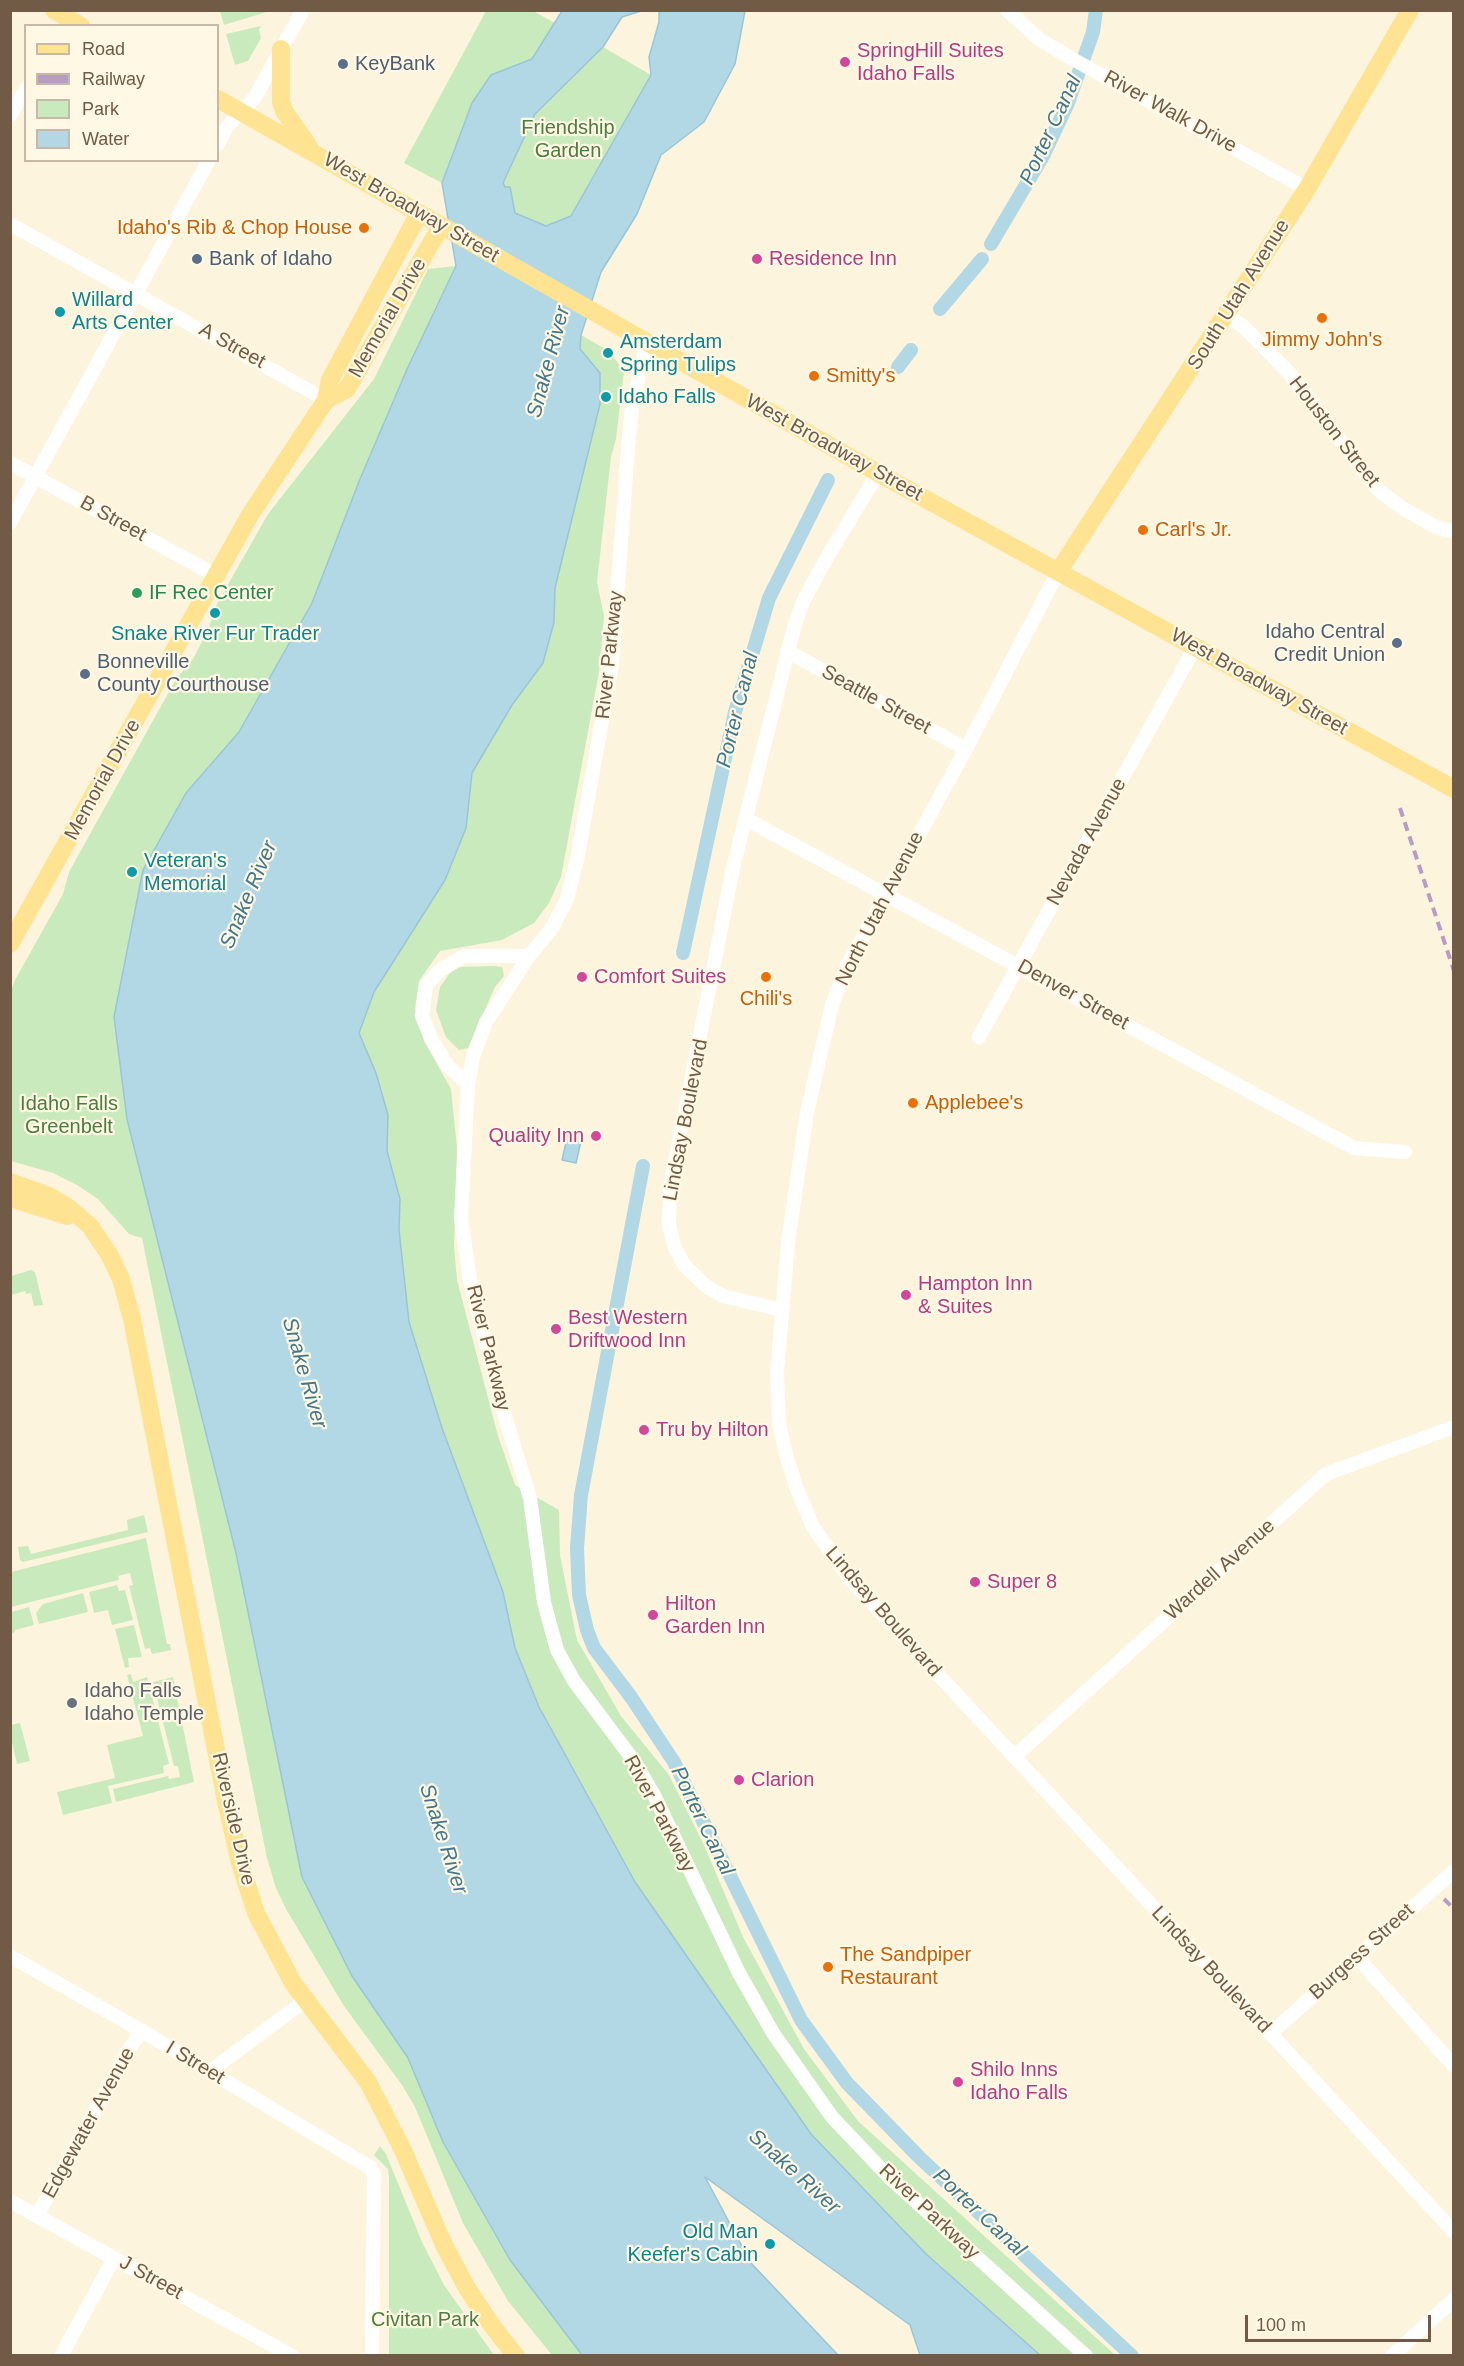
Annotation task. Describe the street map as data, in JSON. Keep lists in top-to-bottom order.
{
  "streets": {
    "main road": [
      "West Broadway Street",
      "South Utah Avenue",
      "Memorial Drive",
      "Riverside Drive"
    ],
    "street": [
      "River Walk Drive",
      "A Street",
      "Houston Street",
      "B Street",
      "River Parkway",
      "Seattle Street",
      "Nevada Avenue",
      "North Utah Avenue",
      "Denver Street",
      "Lindsay Boulevard",
      "Wardell Avenue",
      "Burgess Street",
      "I Street",
      "Edgewater Avenue",
      "J Street"
    ]
  },
  "crossings": [
    ["River Walk Drive", "South Utah Avenue"],
    ["West Broadway Street", "South Utah Avenue"],
    ["West Broadway Street", "Memorial Drive"],
    ["West Broadway Street", "River Parkway"],
    ["West Broadway Street", "Nevada Avenue"],
    ["West Broadway Street", "North Utah Avenue"],
    ["West Broadway Street", "Lindsay Boulevard"],
    ["South Utah Avenue", "Houston Street"],
    ["South Utah Avenue", "North Utah Avenue"],
    ["Memorial Drive", "A Street"],
    ["Memorial Drive", "B Street"],
    ["Seattle Street", "North Utah Avenue"],
    ["Seattle Street", "Lindsay Boulevard"],
    ["Nevada Avenue", "Denver Street"],
    ["North Utah Avenue", "Denver Street"],
    ["North Utah Avenue", "Lindsay Boulevard"],
    ["Denver Street", "Lindsay Boulevard"],
    ["Lindsay Boulevard", "Wardell Avenue"],
    ["Lindsay Boulevard", "Burgess Street"],
    ["I Street", "Edgewater Avenue"],
    ["Edgewater Avenue", "J Street"]
  ],
  "water": ["Porter Canal", "Snake River"],
  "parks": ["Friendship Garden", "Idaho Falls Greenbelt", "Civitan Park"],
  "places": [
    "SpringHill Suites Idaho Falls",
    "KeyBank",
    "Idaho's Rib & Chop House",
    "Bank of Idaho",
    "Residence Inn",
    "Willard Arts Center",
    "Jimmy John's",
    "Amsterdam Spring Tulips",
    "Smitty's",
    "Idaho Falls",
    "Carl's Jr.",
    "IF Rec Center",
    "Snake River Fur Trader",
    "Idaho Central Credit Union",
    "Bonneville County Courthouse",
    "Veteran's Memorial",
    "Comfort Suites",
    "Chili's",
    "Applebee's",
    "Quality Inn",
    "Hampton Inn & Suites",
    "Best Western Driftwood Inn",
    "Tru by Hilton",
    "Super 8",
    "Hilton Garden Inn",
    "Idaho Falls Idaho Temple",
    "Clarion",
    "The Sandpiper Restaurant",
    "Shilo Inns Idaho Falls",
    "Old Man Keefer's Cabin"
  ],
  "legend": [
    "Road",
    "Railway",
    "Park",
    "Water"
  ],
  "scale_bar": "100 m"
}
